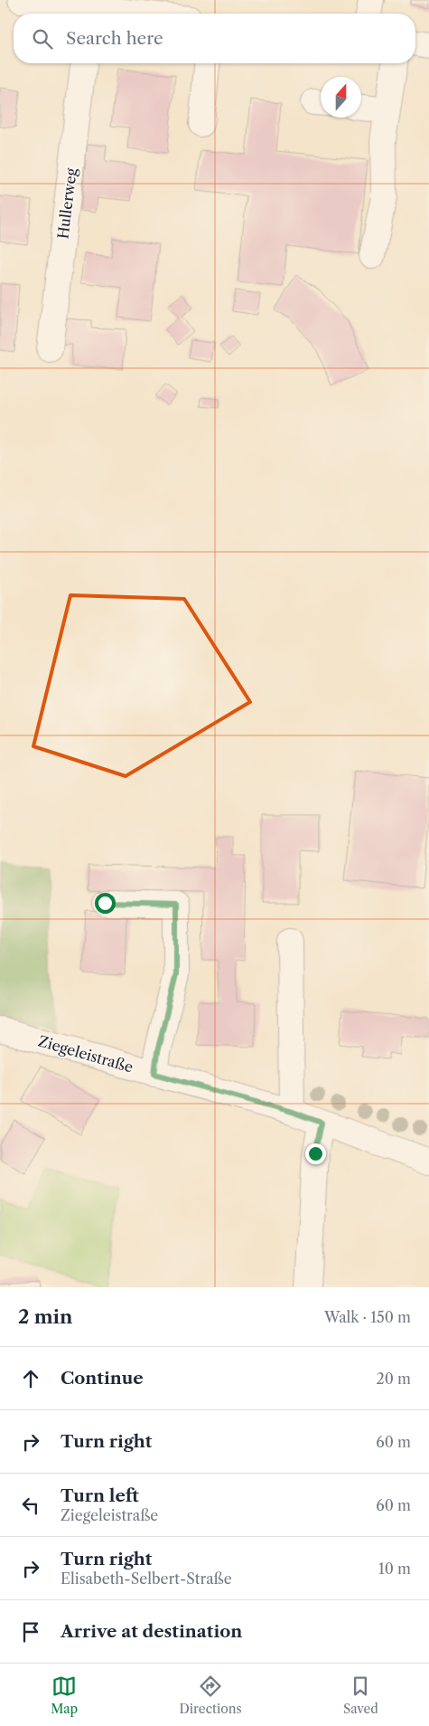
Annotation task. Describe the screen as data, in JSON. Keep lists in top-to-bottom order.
{
  "streets": {
    "street": ["Hullerweg", "Ziegeleistraße"]
  },
  "north": "top",
  "page": {
    "search": "Search here",
    "heading": ["2 min", "Walk · 150 m"],
    "list": [
      ["Continue", "20 m"],
      ["Turn right", "60 m"],
      ["Turn left", "Ziegeleistraße", "60 m"],
      ["Turn right", "Elisabeth-Selbert-Straße", "10 m"],
      "Arrive at destination"
    ],
    "nav": ["Map", "Directions", "Saved"]
  }
}
